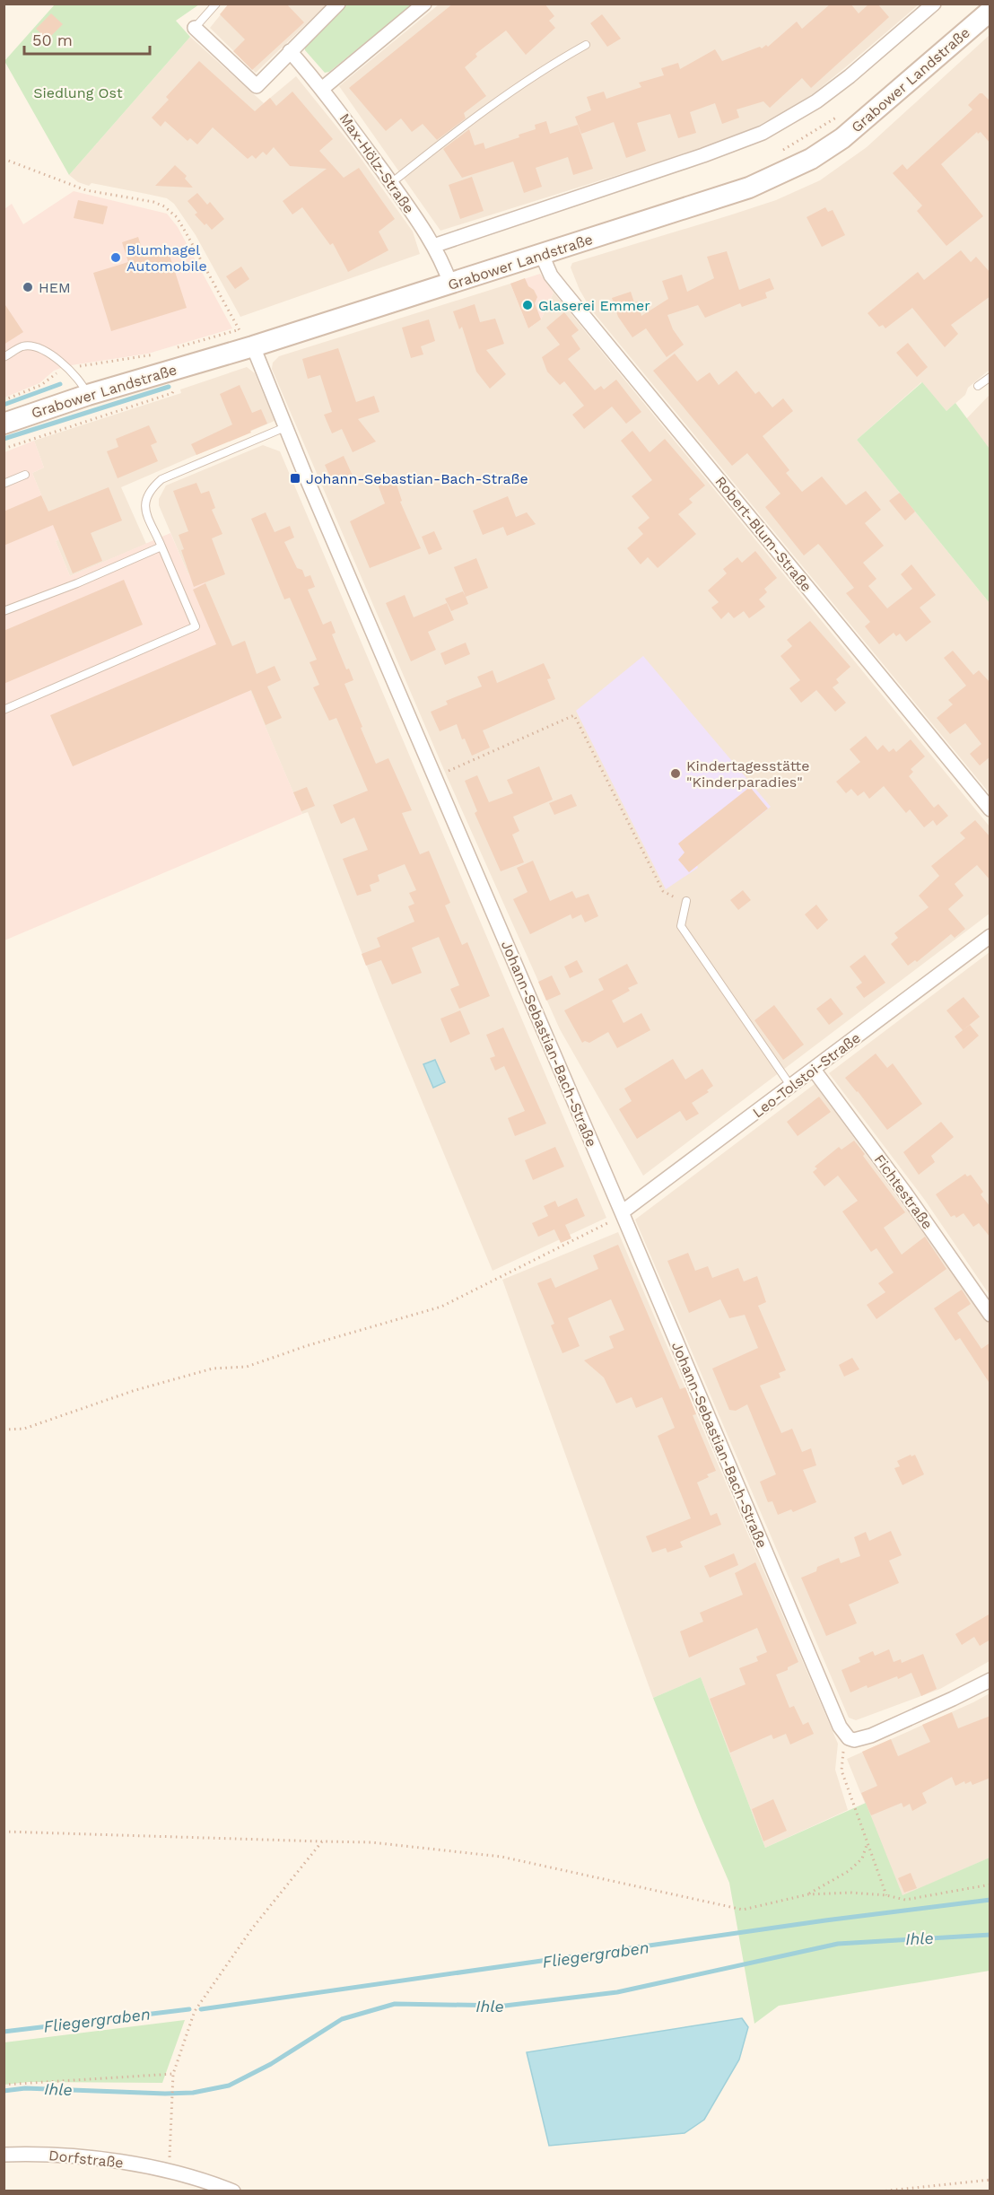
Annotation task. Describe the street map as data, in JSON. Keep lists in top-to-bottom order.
{
  "streets": {
    "main road": ["Grabower Landstraße"],
    "street": [
      "Max-Hölz-Straße",
      "Robert-Blum-Straße",
      "Johann-Sebastian-Bach-Straße",
      "Leo-Tolstoi-Straße",
      "Fichtestraße",
      "Dorfstraße"
    ]
  },
  "crossings": [
    ["Grabower Landstraße", "Max-Hölz-Straße"],
    ["Grabower Landstraße", "Robert-Blum-Straße"],
    ["Grabower Landstraße", "Johann-Sebastian-Bach-Straße"],
    ["Johann-Sebastian-Bach-Straße", "Leo-Tolstoi-Straße"],
    ["Leo-Tolstoi-Straße", "Fichtestraße"]
  ],
  "water": ["Ihle", "Fliegergraben"],
  "parks": ["Siedlung Ost"],
  "places": {
    "other": [
      "Blumhagel Automobile",
      "HEM",
      "Glaserei Emmer",
      "Kindertagesstätte \"Kinderparadies\""
    ],
    "transit": ["Johann-Sebastian-Bach-Straße"]
  },
  "scale_bar": "50 m"
}
